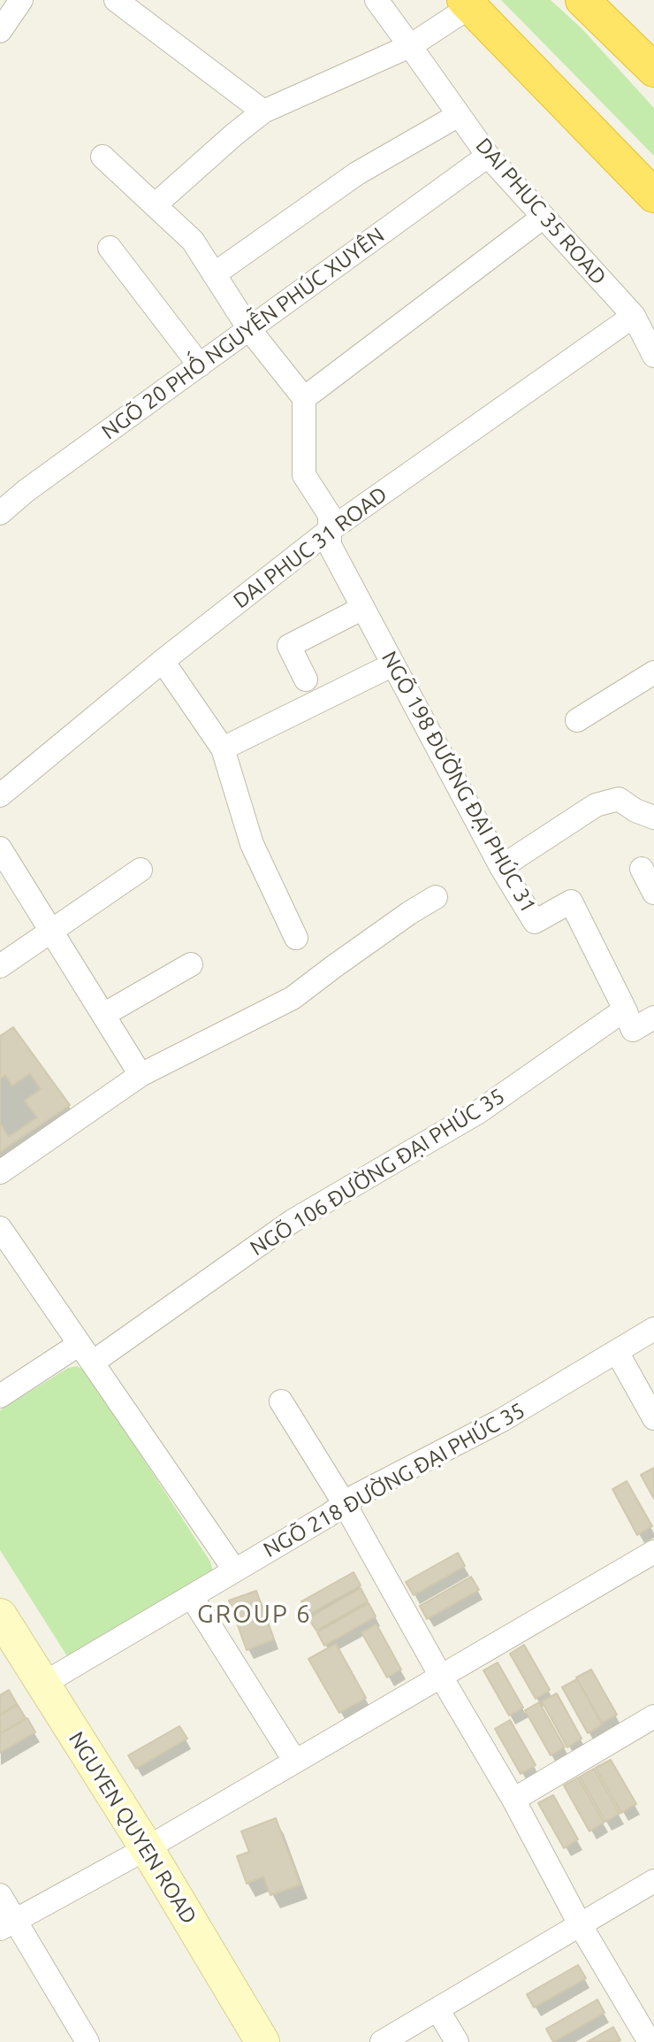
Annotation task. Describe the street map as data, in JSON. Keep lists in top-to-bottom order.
{
  "streets": {
    "street": [
      "DAI PHUC 35 ROAD",
      "NGÕ 20 PHỐ NGUYỄN PHÚC XUYÊN",
      "DAI PHUC 31 ROAD",
      "NGÕ 198 ĐƯỜNG ĐẠI PHÚC 31",
      "NGÕ 106 ĐƯỜNG ĐẠI PHÚC 35",
      "NGÕ 218 ĐƯỜNG ĐẠI PHÚC 35",
      "NGUYEN QUYEN ROAD"
    ]
  },
  "crossings": [
    ["DAI PHUC 35 ROAD", "NGÕ 20 PHỐ NGUYỄN PHÚC XUYÊN"],
    ["DAI PHUC 35 ROAD", "DAI PHUC 31 ROAD"],
    ["DAI PHUC 31 ROAD", "NGÕ 198 ĐƯỜNG ĐẠI PHÚC 31"],
    ["NGÕ 198 ĐƯỜNG ĐẠI PHÚC 31", "NGÕ 106 ĐƯỜNG ĐẠI PHÚC 35"],
    ["NGÕ 218 ĐƯỜNG ĐẠI PHÚC 35", "NGUYEN QUYEN ROAD"]
  ],
  "districts": ["GROUP 6"]
}
